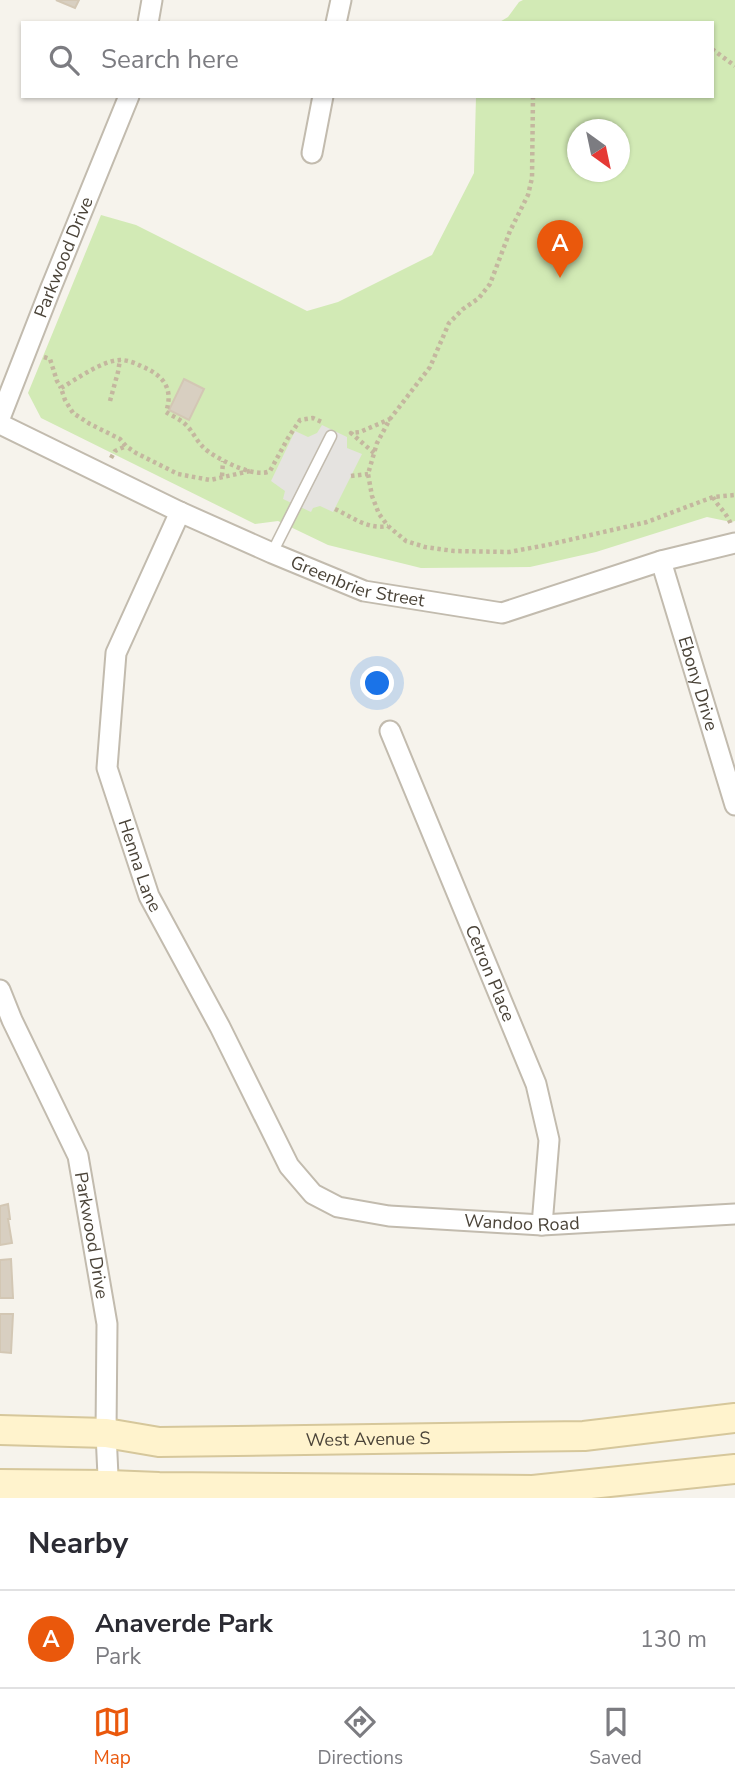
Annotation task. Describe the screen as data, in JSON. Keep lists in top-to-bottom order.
{
  "streets": {
    "street": [
      "Parkwood Drive",
      "Greenbrier Street",
      "Ebony Drive",
      "Henna Lane",
      "Cetron Place",
      "Wandoo Road",
      "West Avenue S"
    ]
  },
  "crossings": [
    ["Parkwood Drive", "West Avenue S"],
    ["Greenbrier Street", "Ebony Drive"],
    ["Greenbrier Street", "Henna Lane"],
    ["Henna Lane", "Wandoo Road"],
    ["Cetron Place", "Wandoo Road"]
  ],
  "north": "bottom right",
  "page": {
    "search": "Search here",
    "pins": "A",
    "heading": "Nearby",
    "list": [
      {
        "mark": "A",
        "name": "Anaverde Park",
        "note": "Park",
        "value": "130 m"
      }
    ],
    "nav": ["Map", "Directions", "Saved"]
  }
}
